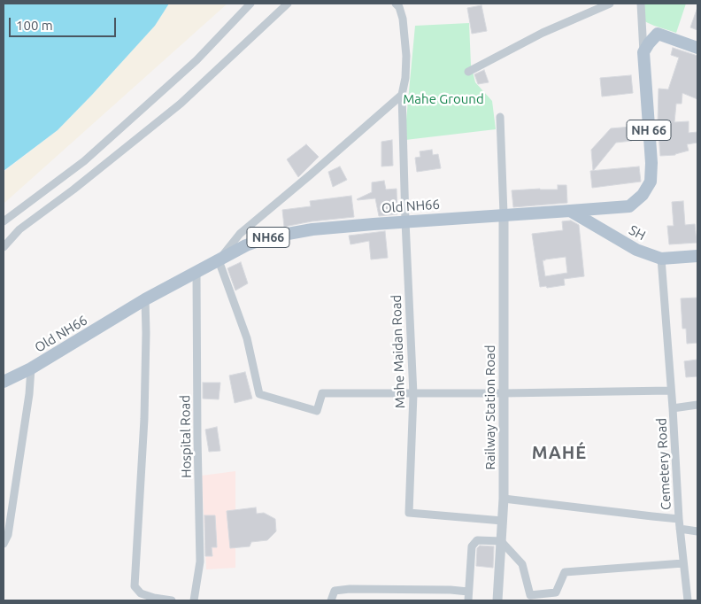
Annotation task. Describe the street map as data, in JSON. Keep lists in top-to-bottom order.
{
  "streets": {
    "main road": [
      "NH 66",
      "Old NH66",
      "SH",
      "NH66"
    ],
    "street": [
      "Mahe Maidan Road",
      "Railway Station Road",
      "Hospital Road",
      "Cemetery Road"
    ]
  },
  "crossings": [
    ["Old NH66", "SH"],
    ["Old NH66", "Mahe Maidan Road"],
    ["Old NH66", "Railway Station Road"],
    ["Old NH66", "Hospital Road"],
    ["SH", "Cemetery Road"],
    ["Mahe Maidan Road", "Railway Station Road"],
    ["Railway Station Road", "Cemetery Road"]
  ],
  "districts": ["MAHÉ"],
  "parks": ["Mahe Ground"],
  "scale_bar": "100 m"
}
